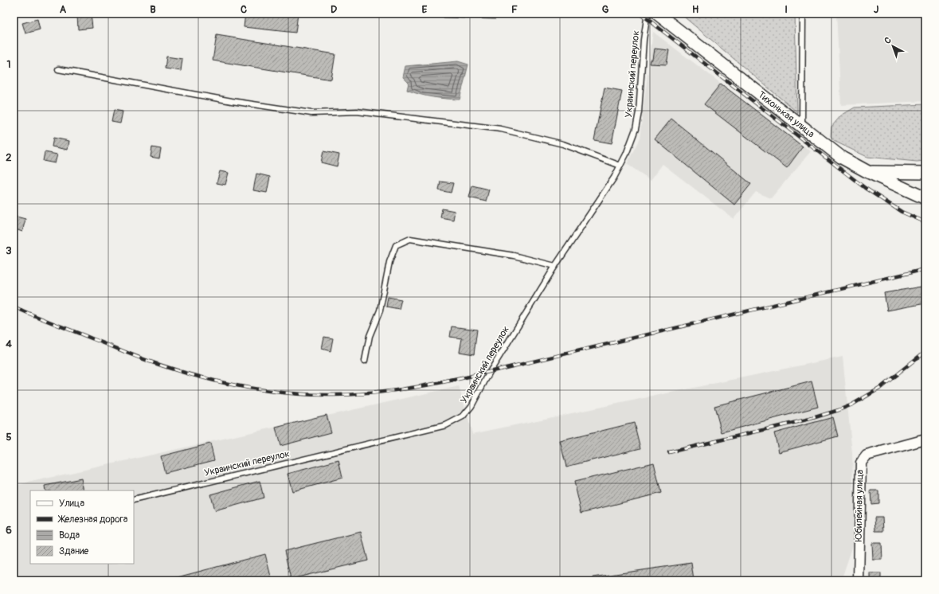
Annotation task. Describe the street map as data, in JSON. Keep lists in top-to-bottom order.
{
  "streets": {
    "street": ["Тихонькая улица", "Юбилейная улица"],
    "lane": ["Украинский переулок"]
  },
  "legend": [
    "Улица",
    "Железная дорога",
    "Вода",
    "Здание"
  ],
  "north": "top left",
  "grid": {
    "columns": [
      "A",
      "B",
      "C",
      "D",
      "E",
      "F",
      "G",
      "H",
      "I",
      "J"
    ],
    "rows": [
      "1",
      "2",
      "3",
      "4",
      "5",
      "6"
    ]
  }
}
